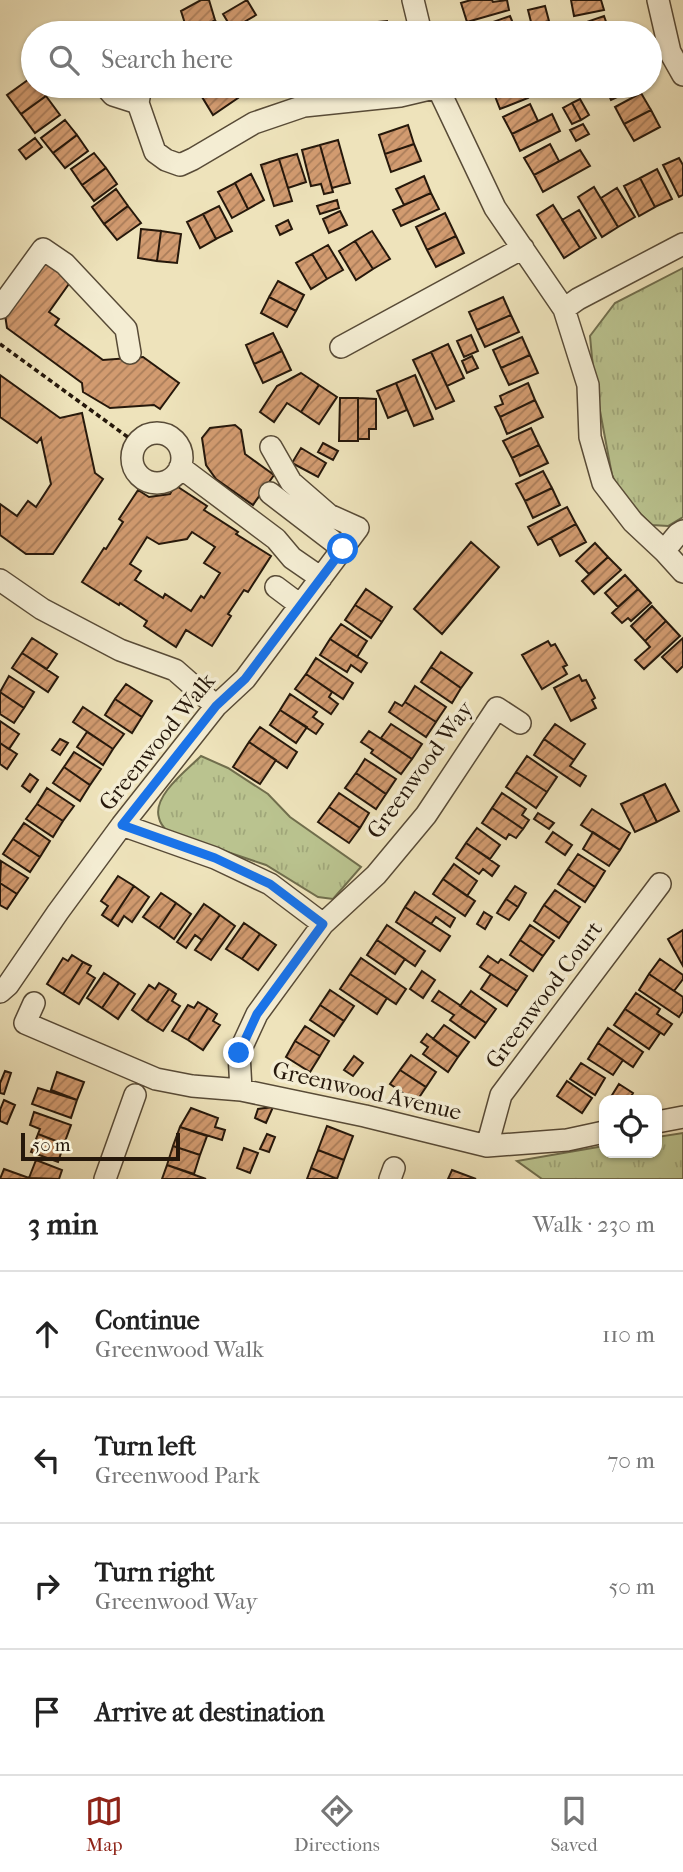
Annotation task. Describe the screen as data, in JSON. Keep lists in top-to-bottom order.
{
  "streets": {
    "street": [
      "Greenwood Walk",
      "Greenwood Way",
      "Greenwood Court",
      "Greenwood Avenue"
    ]
  },
  "crossings": [
    ["Greenwood Way", "Greenwood Avenue"],
    ["Greenwood Court", "Greenwood Avenue"]
  ],
  "scale_bar": "50 m",
  "page": {
    "search": "Search here",
    "scale": "50 m",
    "heading": ["3 min", "Walk · 230 m"],
    "list": [
      ["Continue", "Greenwood Walk", "110 m"],
      ["Turn left", "Greenwood Park", "70 m"],
      ["Turn right", "Greenwood Way", "50 m"],
      "Arrive at destination"
    ],
    "nav": ["Map", "Directions", "Saved"]
  }
}
